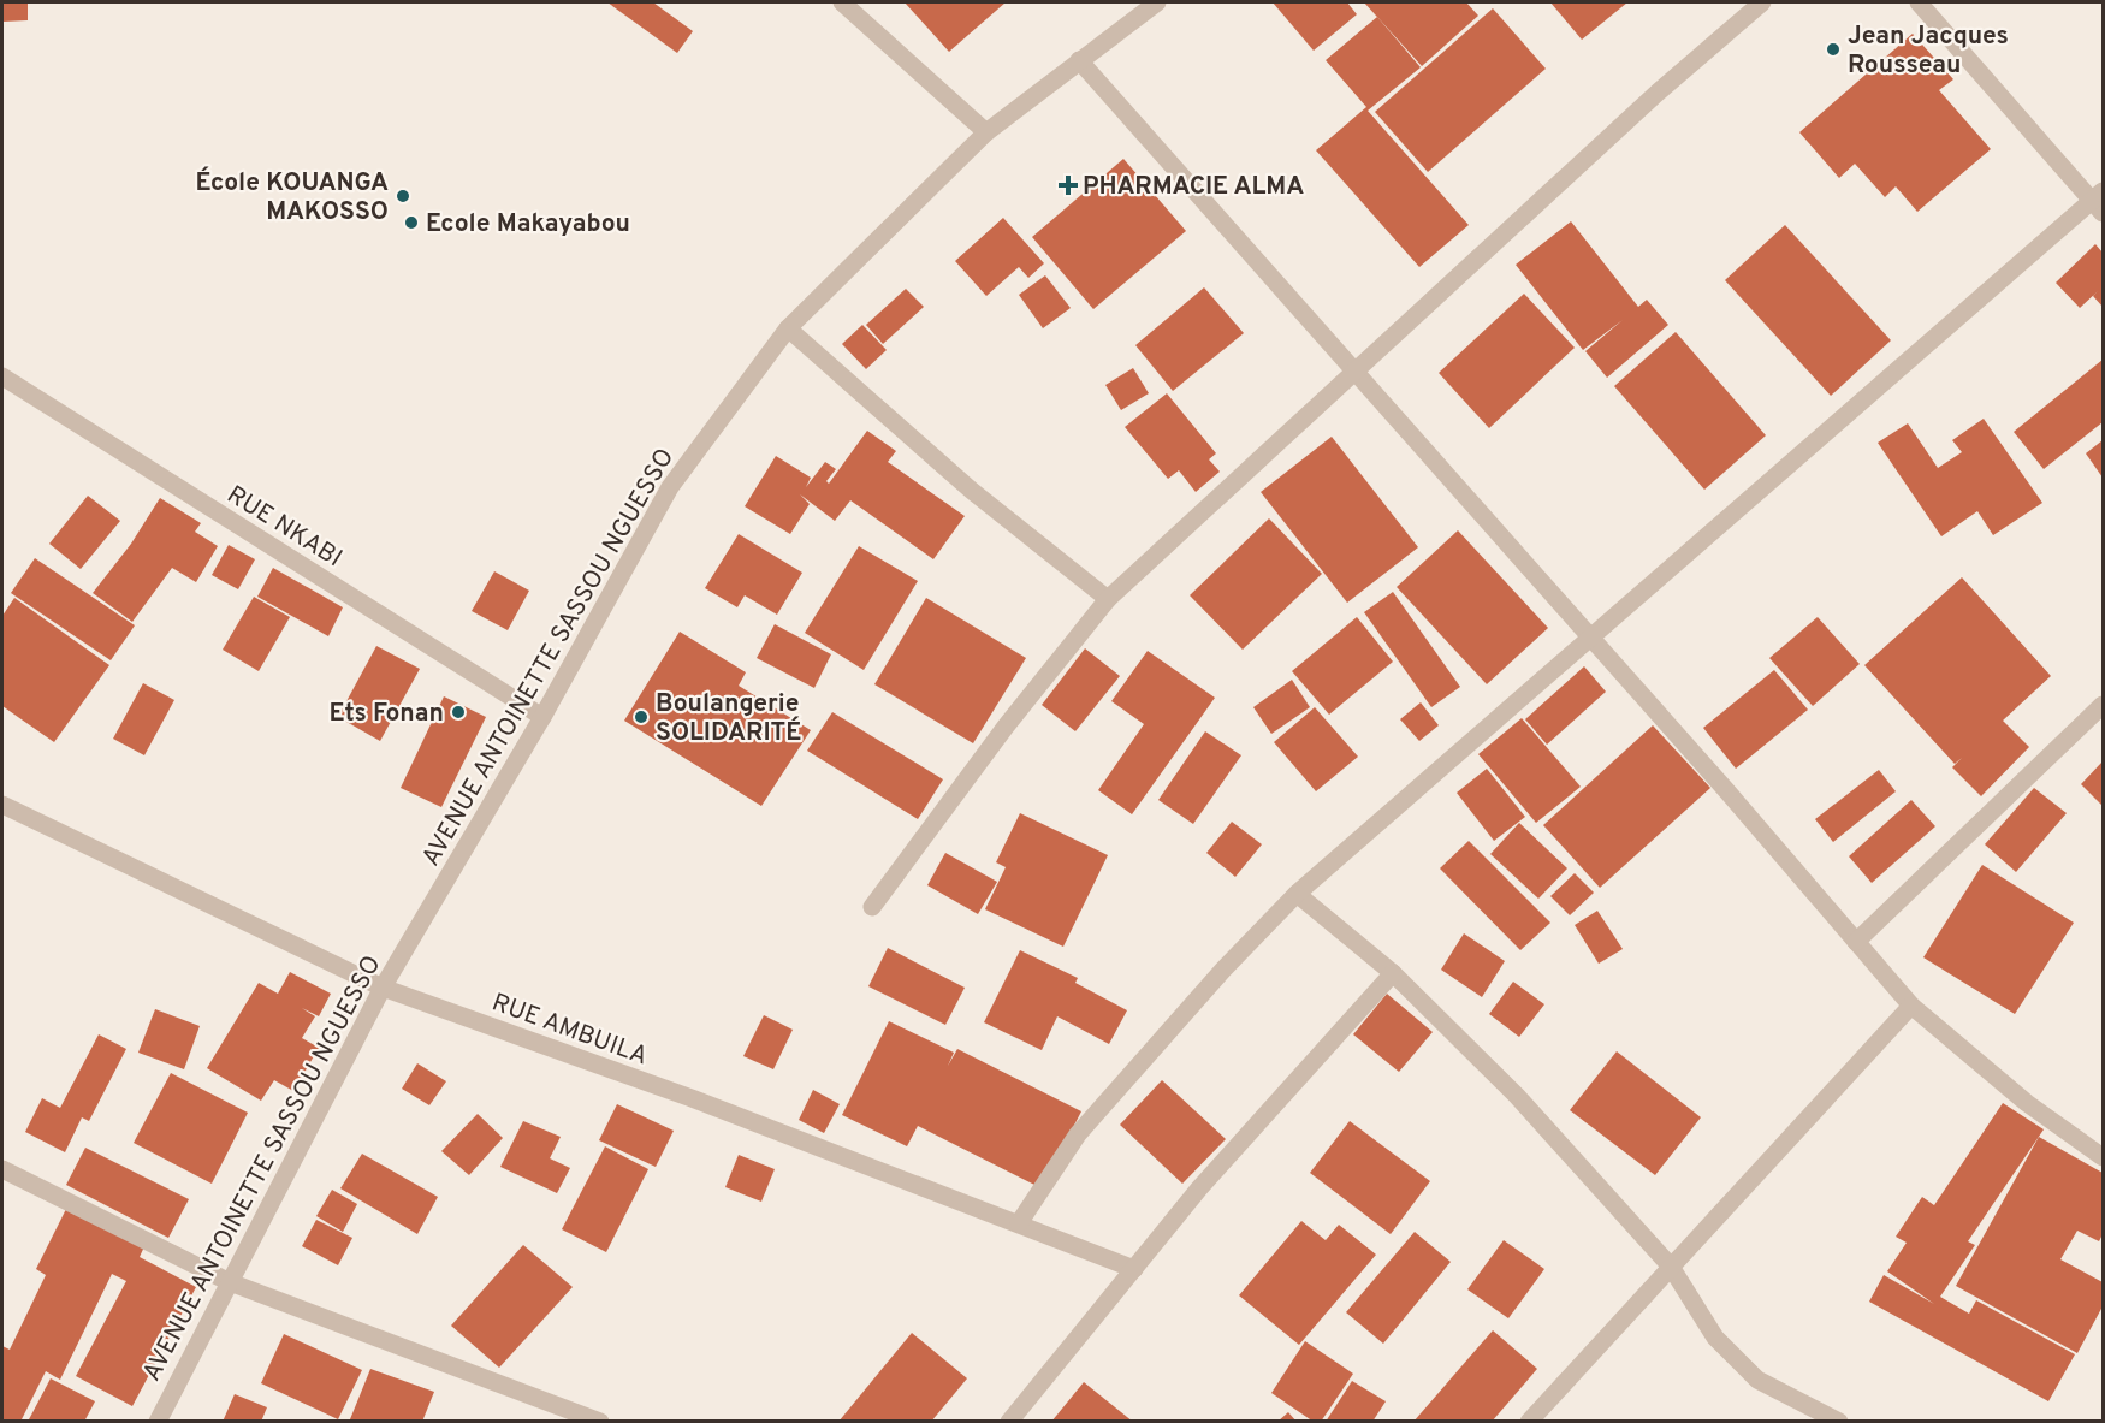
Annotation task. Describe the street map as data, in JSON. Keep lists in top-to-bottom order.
{
  "streets": {
    "street": ["RUE NKABI", "AVENUE ANTOINETTE SASSOU NGUESSO", "RUE AMBUILA"]
  },
  "crossings": [
    ["RUE NKABI", "AVENUE ANTOINETTE SASSOU NGUESSO"],
    ["AVENUE ANTOINETTE SASSOU NGUESSO", "RUE AMBUILA"]
  ],
  "places": {
    "other": [
      "Jean Jacques Rousseau",
      "École KOUANGA MAKOSSO",
      "Ecole Makayabou",
      "Ets Fonan",
      "Boulangerie SOLIDARITÉ"
    ],
    "health": ["PHARMACIE ALMA"]
  }
}
